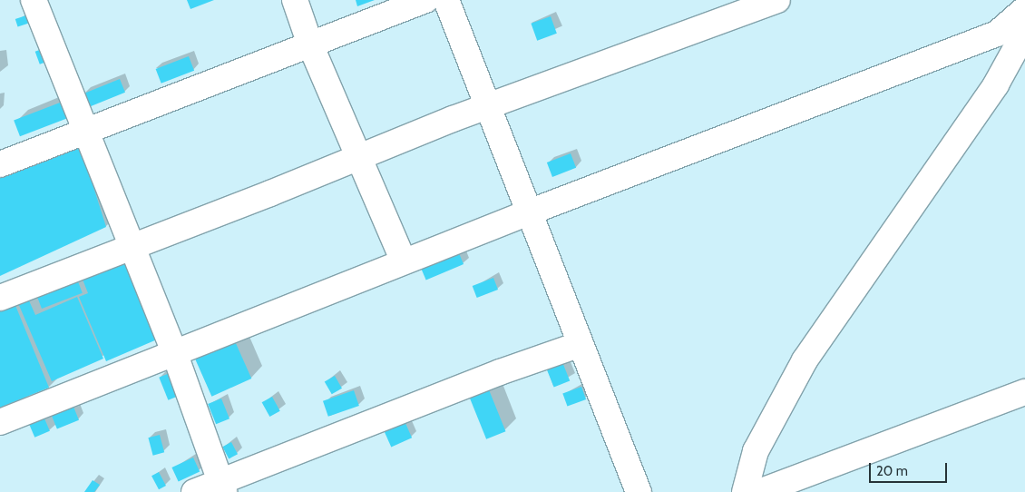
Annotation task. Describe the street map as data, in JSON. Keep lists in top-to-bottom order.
{
  "scale_bar": "20 m"
}
